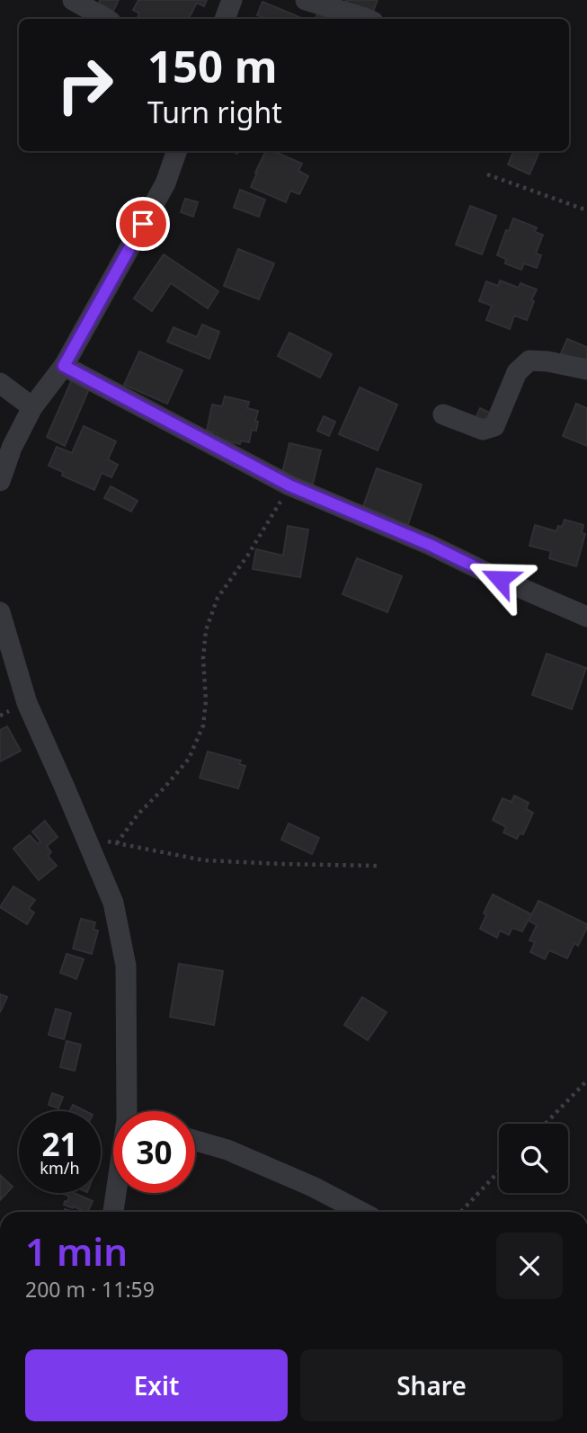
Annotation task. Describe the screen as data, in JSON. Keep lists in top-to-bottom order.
{
  "page": {
    "turn": ["150 m", "Turn right"],
    "speed": "21 km/h",
    "limit": "30",
    "heading": ["1 min", "200 m · 11:59"],
    "buttons": ["Exit", "Share"]
  }
}
